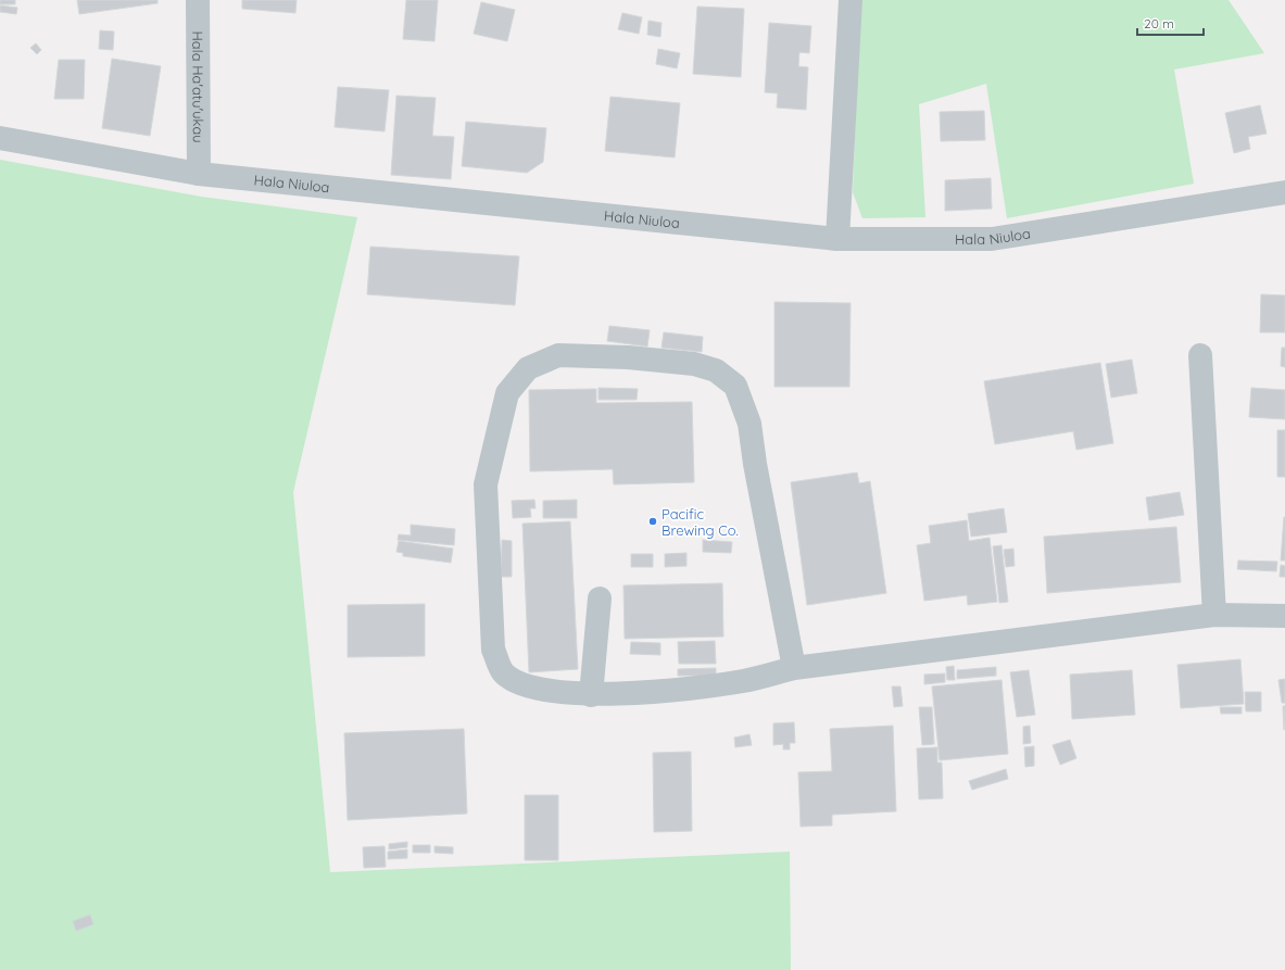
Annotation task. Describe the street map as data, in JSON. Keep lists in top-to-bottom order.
{
  "streets": {
    "street": ["Hala Ha'atu'ukau", "Hala Niuloa"]
  },
  "crossings": [
    ["Hala Ha'atu'ukau", "Hala Niuloa"]
  ],
  "places": ["Pacific Brewing Co."],
  "scale_bar": "20 m"
}
